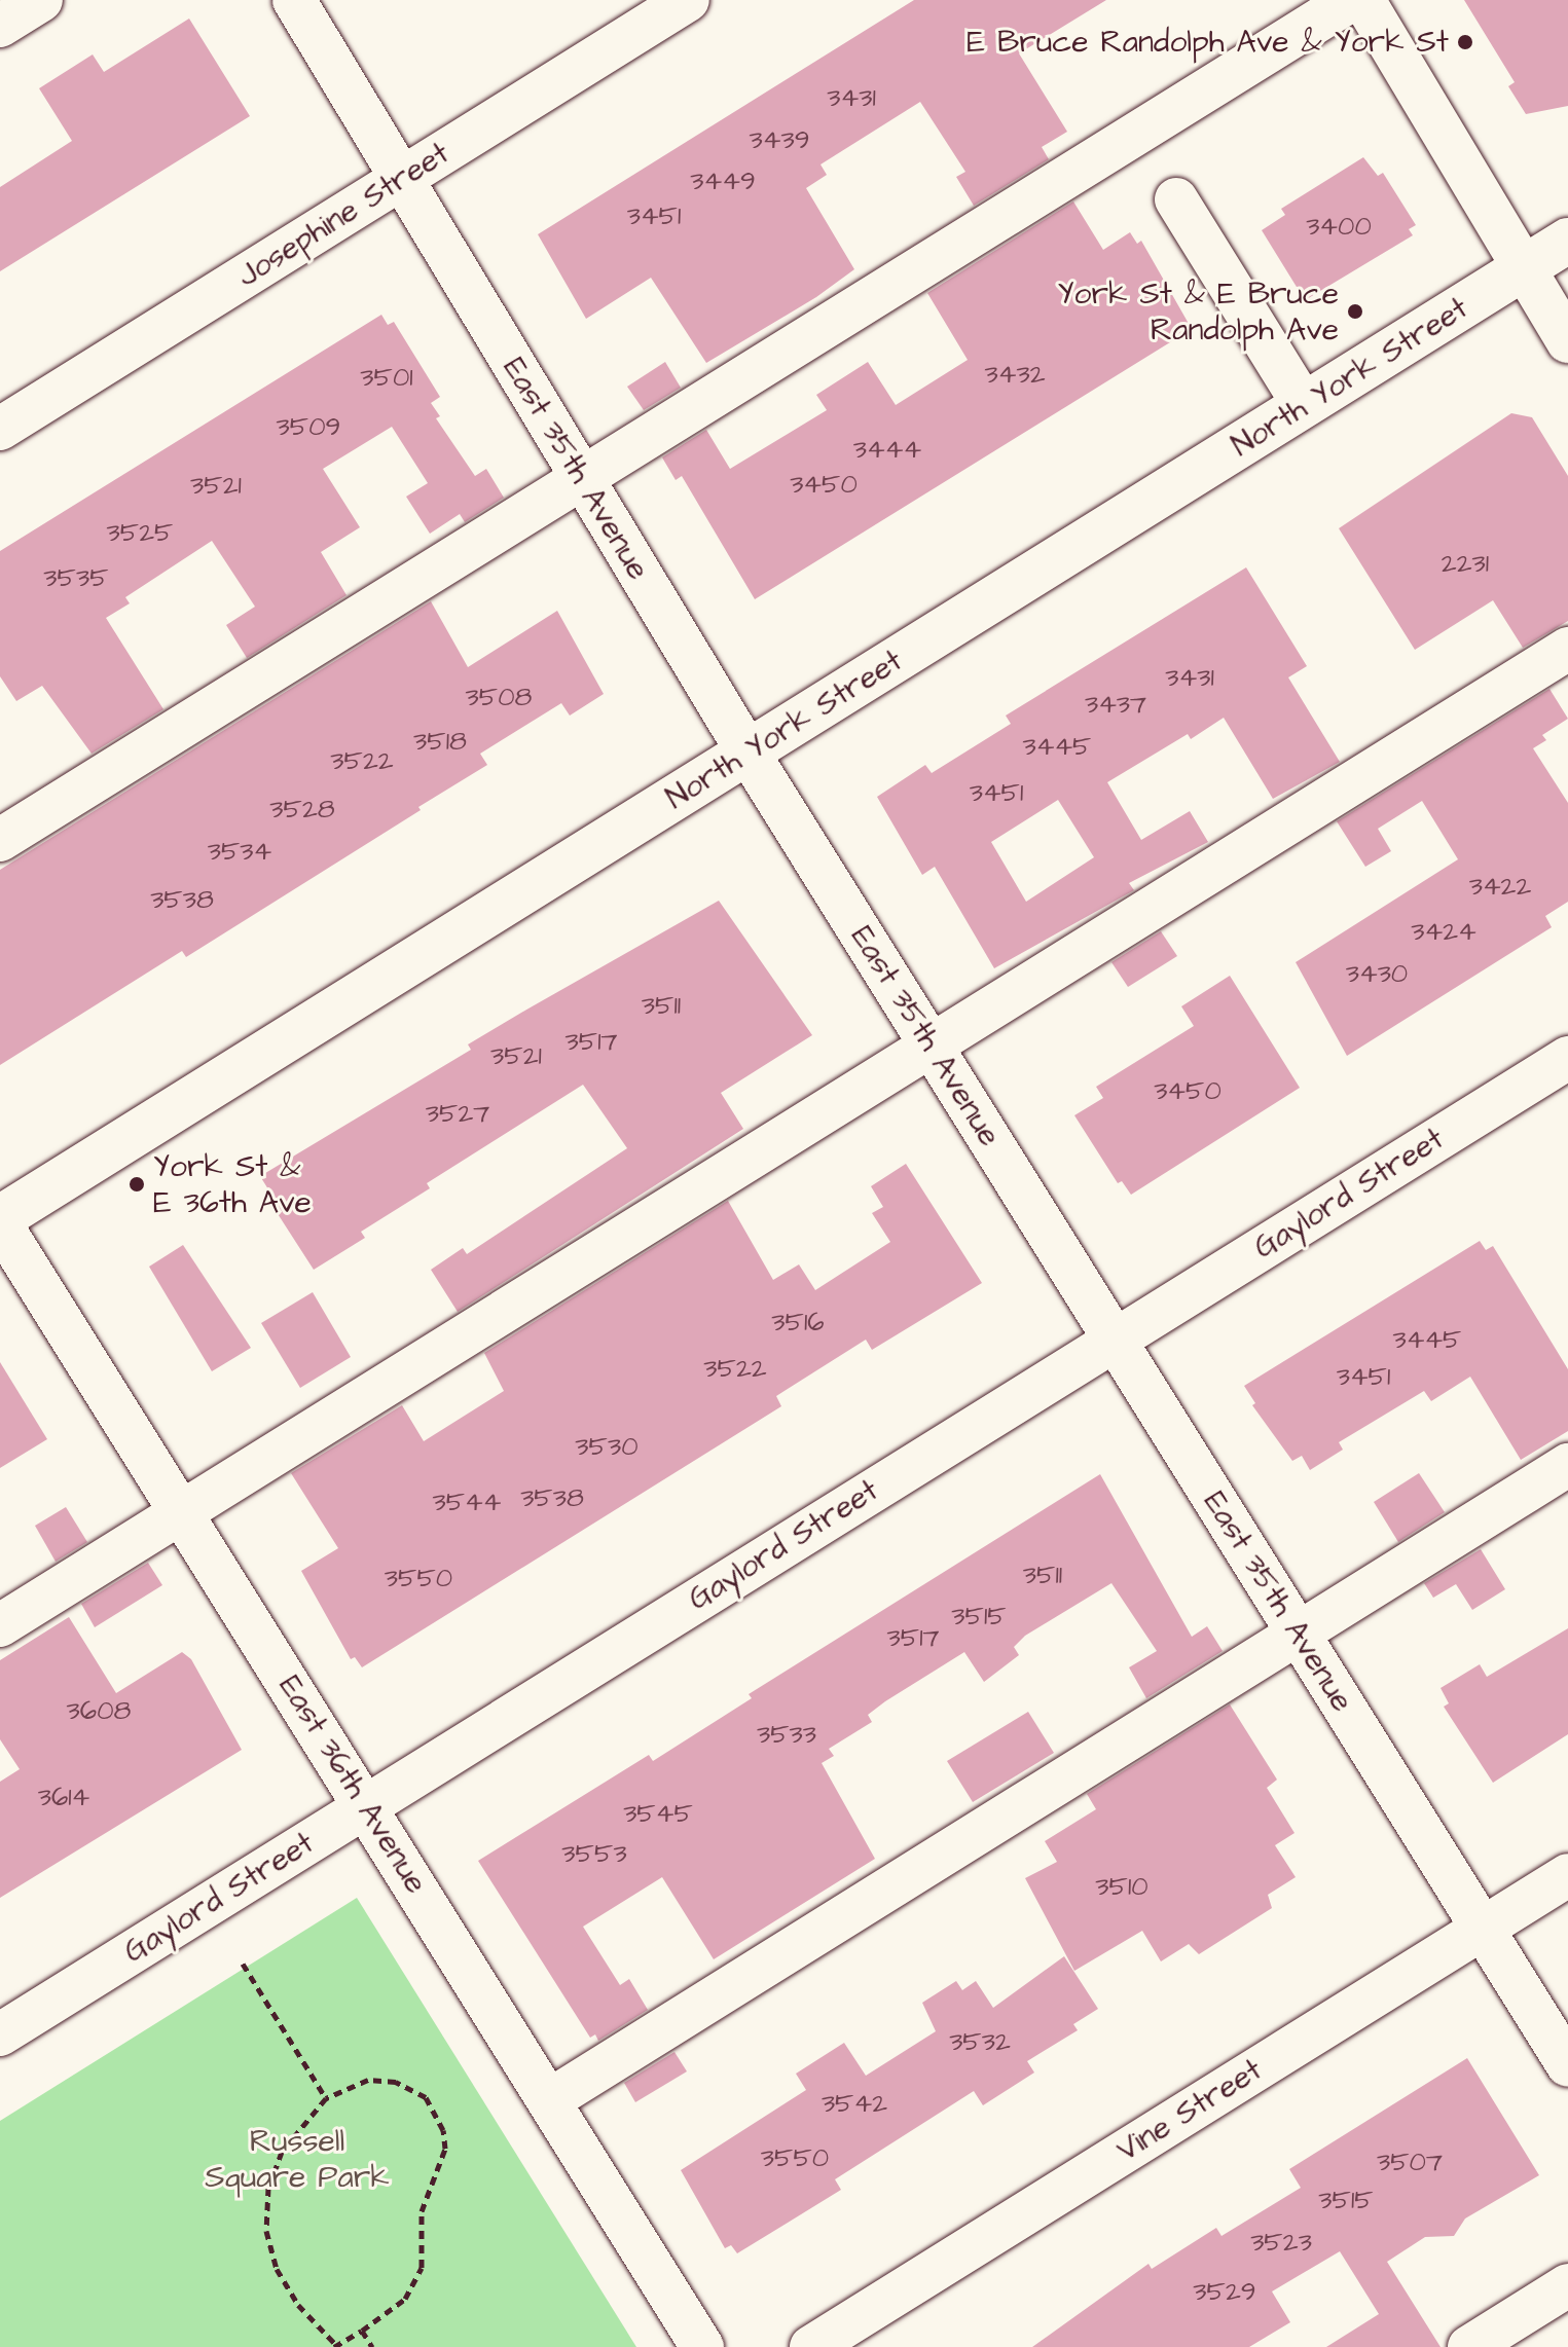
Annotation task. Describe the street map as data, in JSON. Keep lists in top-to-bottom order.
{
  "streets": {
    "main road": ["North York Street"],
    "street": [
      "Josephine Street",
      "East 35th Avenue",
      "Gaylord Street",
      "East 36th Avenue",
      "Vine Street"
    ]
  },
  "crossings": [
    ["Josephine Street", "East 35th Avenue"],
    ["North York Street", "East 35th Avenue"],
    ["North York Street", "East 36th Avenue"],
    ["East 35th Avenue", "Gaylord Street"],
    ["East 35th Avenue", "Vine Street"],
    ["Gaylord Street", "East 36th Avenue"]
  ],
  "parks": ["Russell Square Park"],
  "places": ["E Bruce Randolph Ave & York St", "York St & E Bruce Randolph Ave", "York St & E 36th Ave"],
  "house_numbers": [
    "3431",
    "3439",
    "3449",
    "3451",
    "3400",
    "3432",
    "3501",
    "3509",
    "3444",
    "3450",
    "3521",
    "3525",
    "2231",
    "3535",
    "3431",
    "3508",
    "3437",
    "3518",
    "3445",
    "3522",
    "3451",
    "3528",
    "3534",
    "3422",
    "3538",
    "3424",
    "3430",
    "3511",
    "3517",
    "3521",
    "3450",
    "3527",
    "3516",
    "3445",
    "3522",
    "3451",
    "3530",
    "3538",
    "3544",
    "3511",
    "3550",
    "3515",
    "3517",
    "3608",
    "3533",
    "3614",
    "3545",
    "3553",
    "3510",
    "3532",
    "3542",
    "3550",
    "3507",
    "3515",
    "3523",
    "3529"
  ]
}
